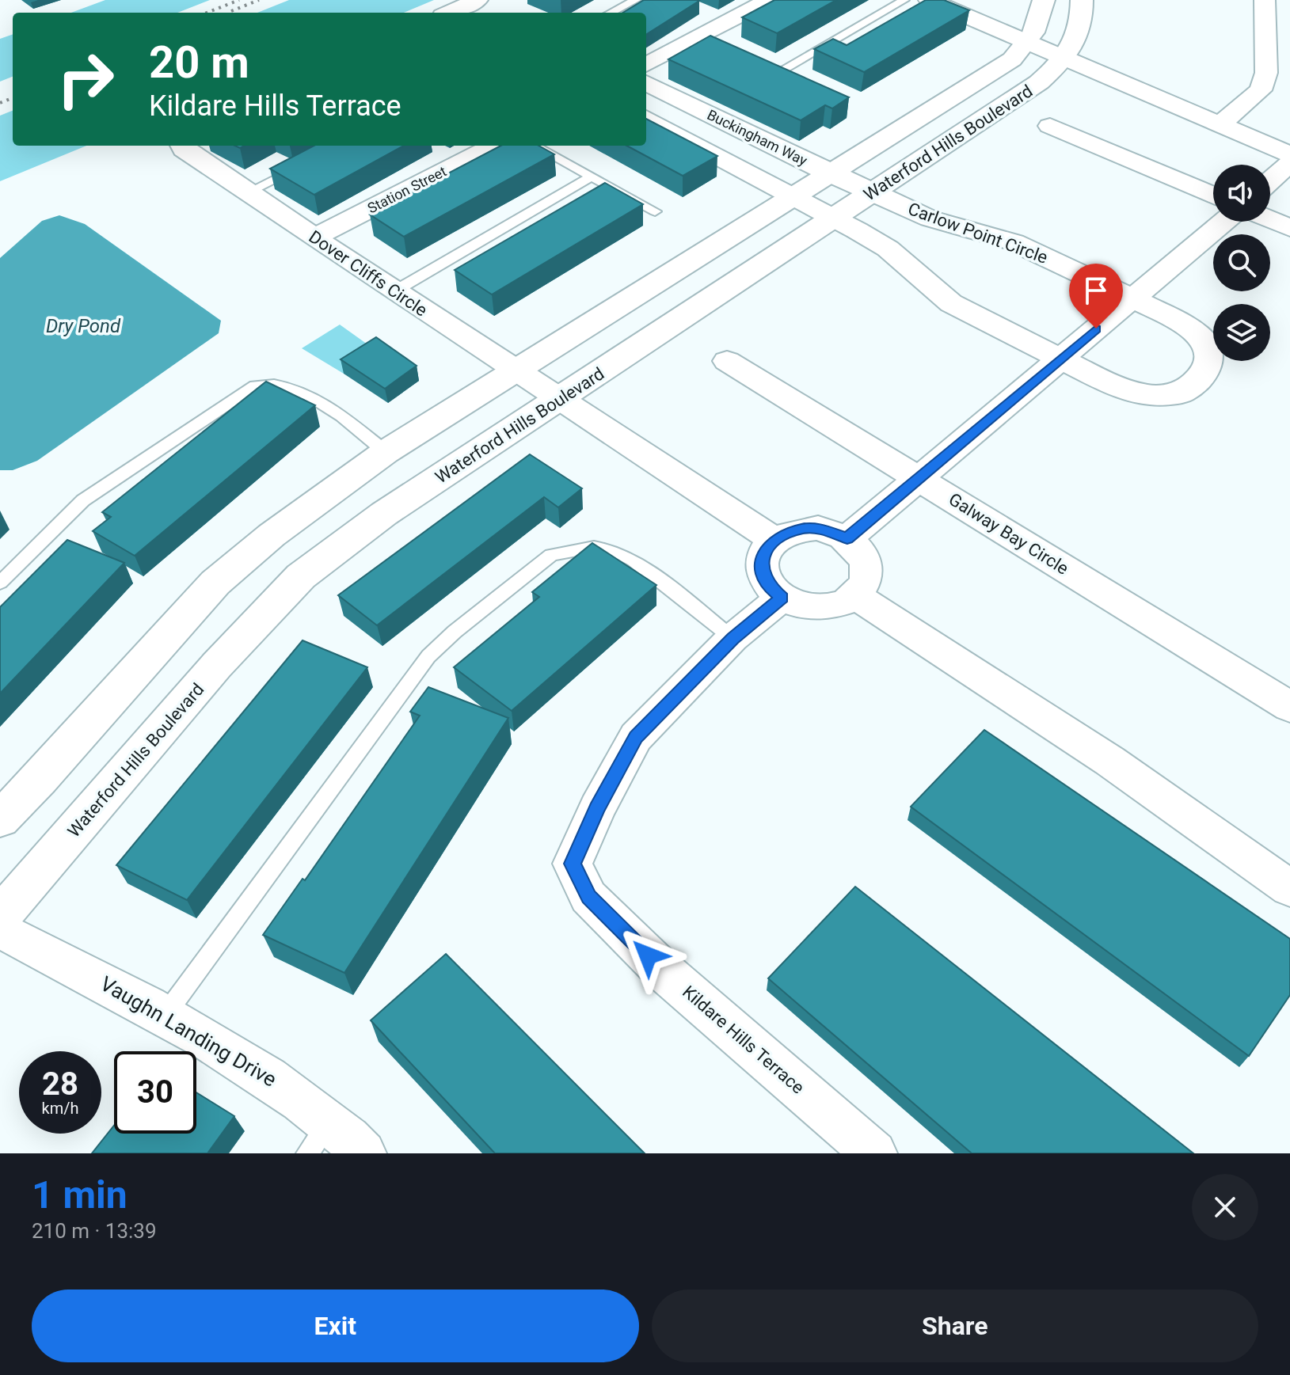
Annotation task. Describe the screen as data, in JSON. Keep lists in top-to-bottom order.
{
  "streets": {
    "street": [
      "Buckingham Way",
      "Waterford Hills Boulevard",
      "Station Street",
      "Carlow Point Circle",
      "Dover Cliffs Circle",
      "Galway Bay Circle",
      "Vaughn Landing Drive",
      "Kildare Hills Terrace"
    ]
  },
  "crossings": [
    ["Buckingham Way", "Waterford Hills Boulevard"],
    ["Buckingham Way", "Carlow Point Circle"],
    ["Waterford Hills Boulevard", "Carlow Point Circle"],
    ["Waterford Hills Boulevard", "Dover Cliffs Circle"],
    ["Station Street", "Dover Cliffs Circle"]
  ],
  "water": ["Dry Pond"],
  "page": {
    "turn": ["20 m", "Kildare Hills Terrace"],
    "speed": "28 km/h",
    "limit": "30",
    "heading": ["1 min", "210 m · 13:39"],
    "buttons": ["Exit", "Share"]
  }
}
